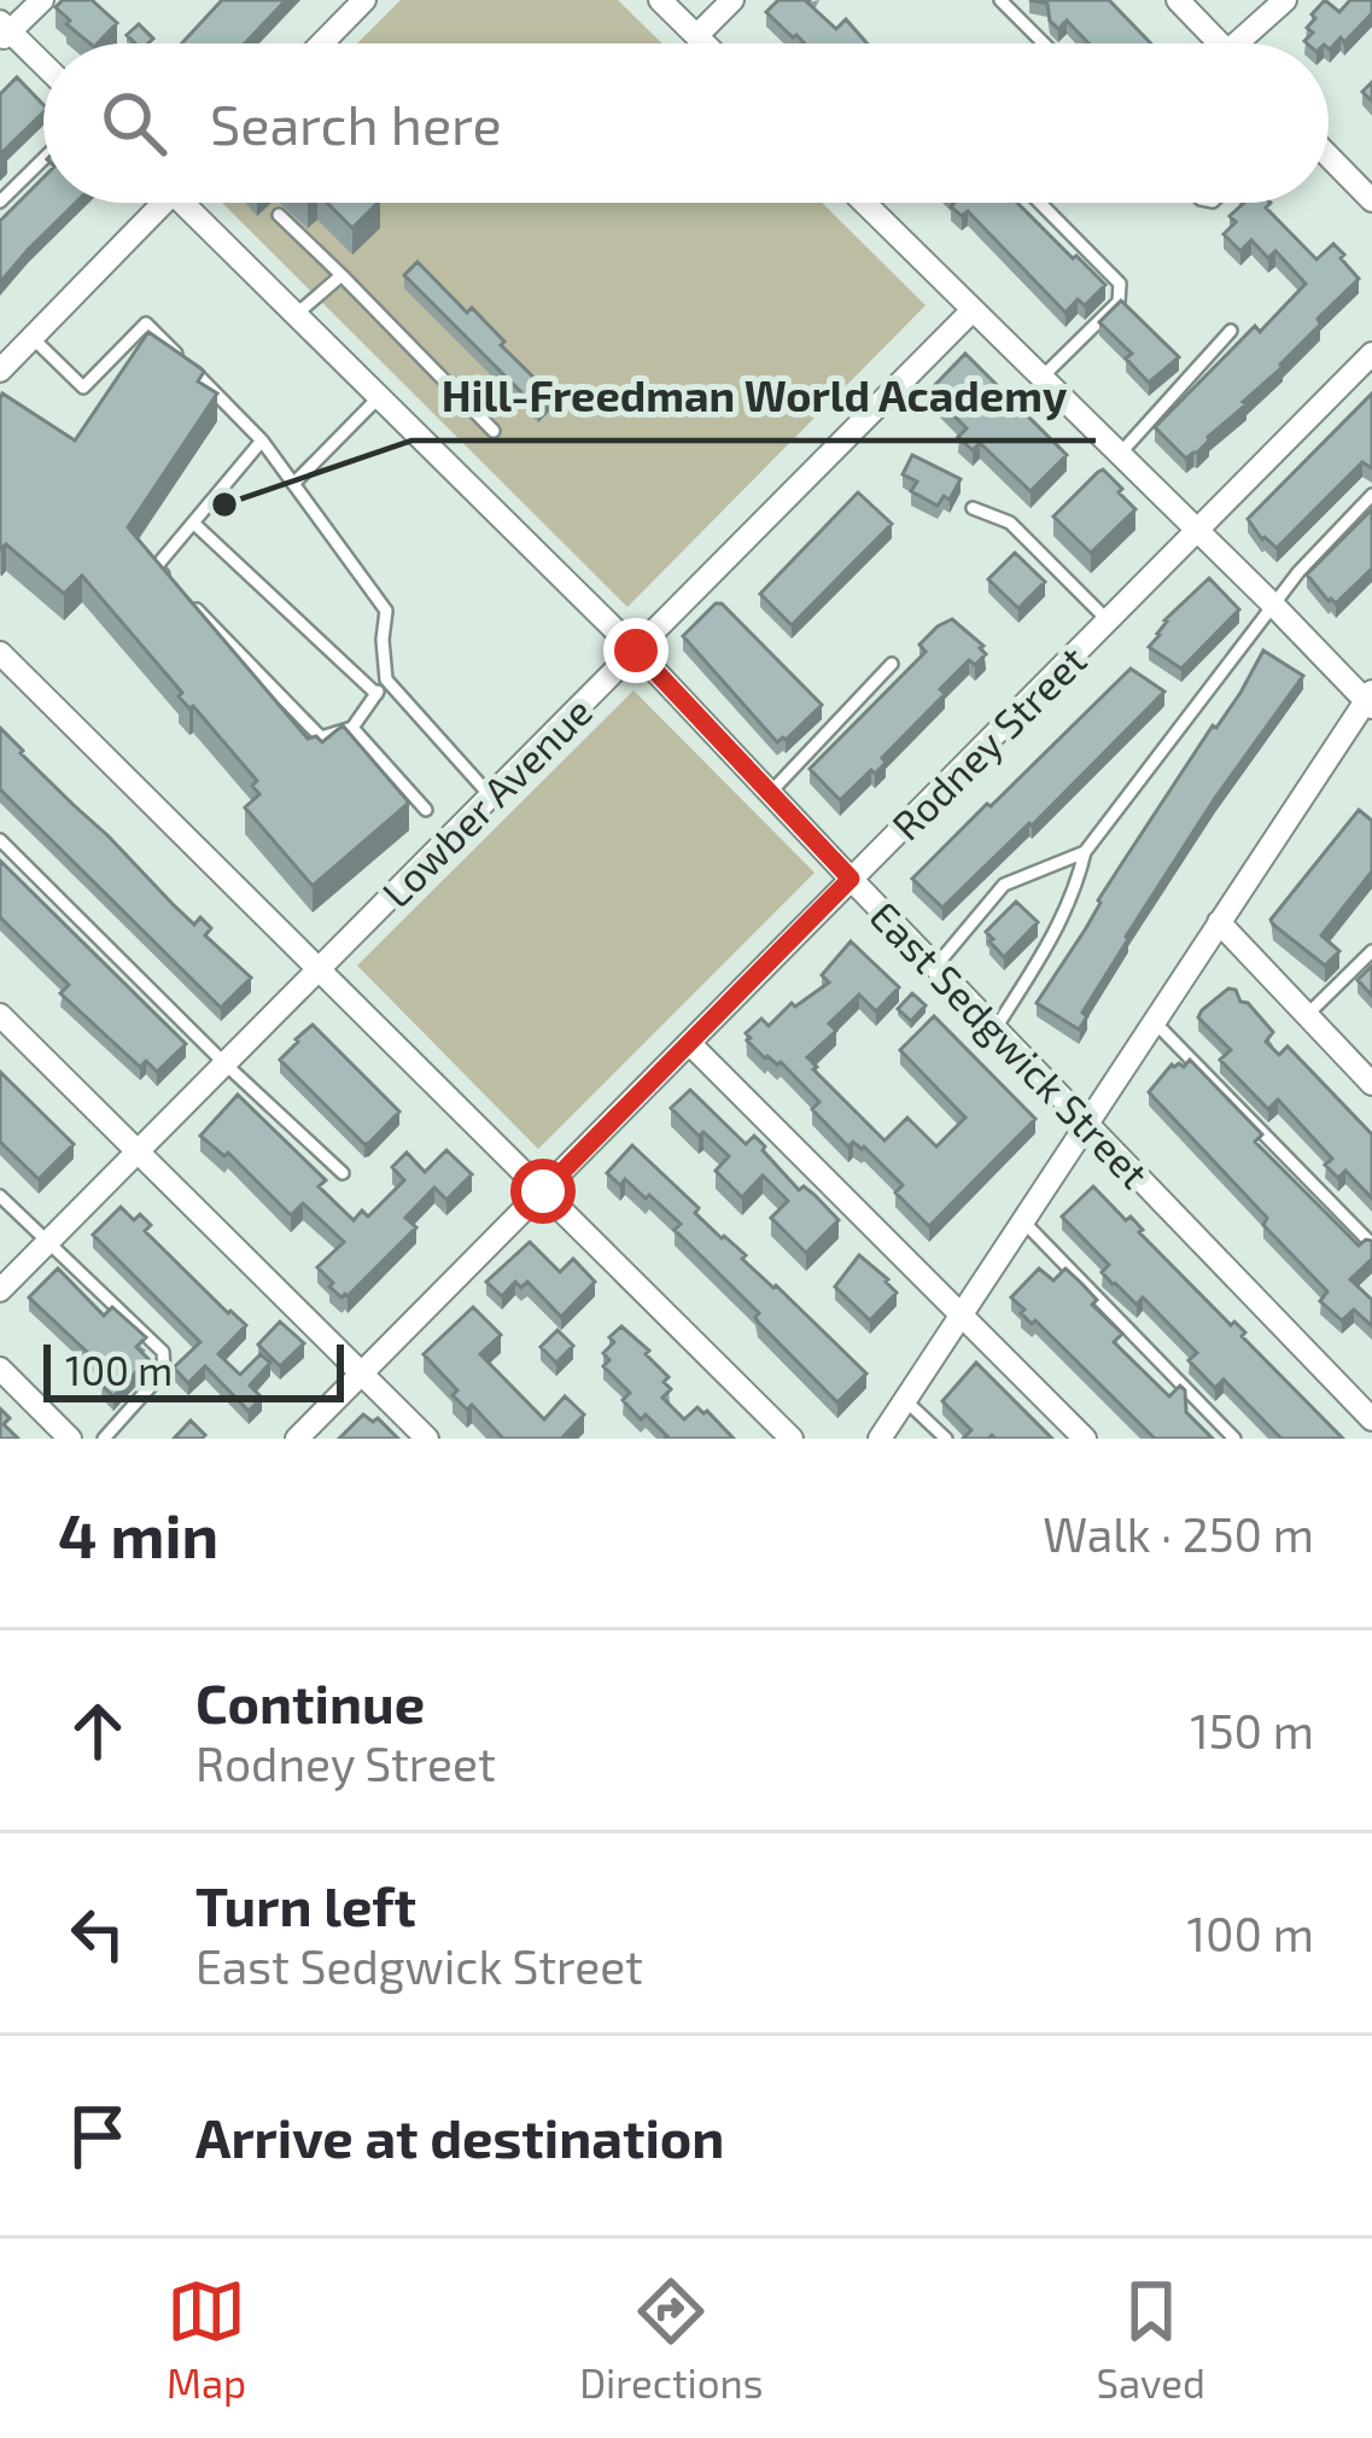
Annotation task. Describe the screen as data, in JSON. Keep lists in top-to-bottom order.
{
  "streets": {
    "street": ["Rodney Street", "Lowber Avenue", "East Sedgwick Street"]
  },
  "crossings": [
    ["Rodney Street", "East Sedgwick Street"],
    ["Lowber Avenue", "East Sedgwick Street"]
  ],
  "places": ["Hill-Freedman World Academy"],
  "scale_bar": "100 m",
  "page": {
    "search": "Search here",
    "scale": "100 m",
    "heading": ["4 min", "Walk · 250 m"],
    "list": [
      ["Continue", "Rodney Street", "150 m"],
      ["Turn left", "East Sedgwick Street", "100 m"],
      "Arrive at destination"
    ],
    "nav": ["Map", "Directions", "Saved"]
  }
}
